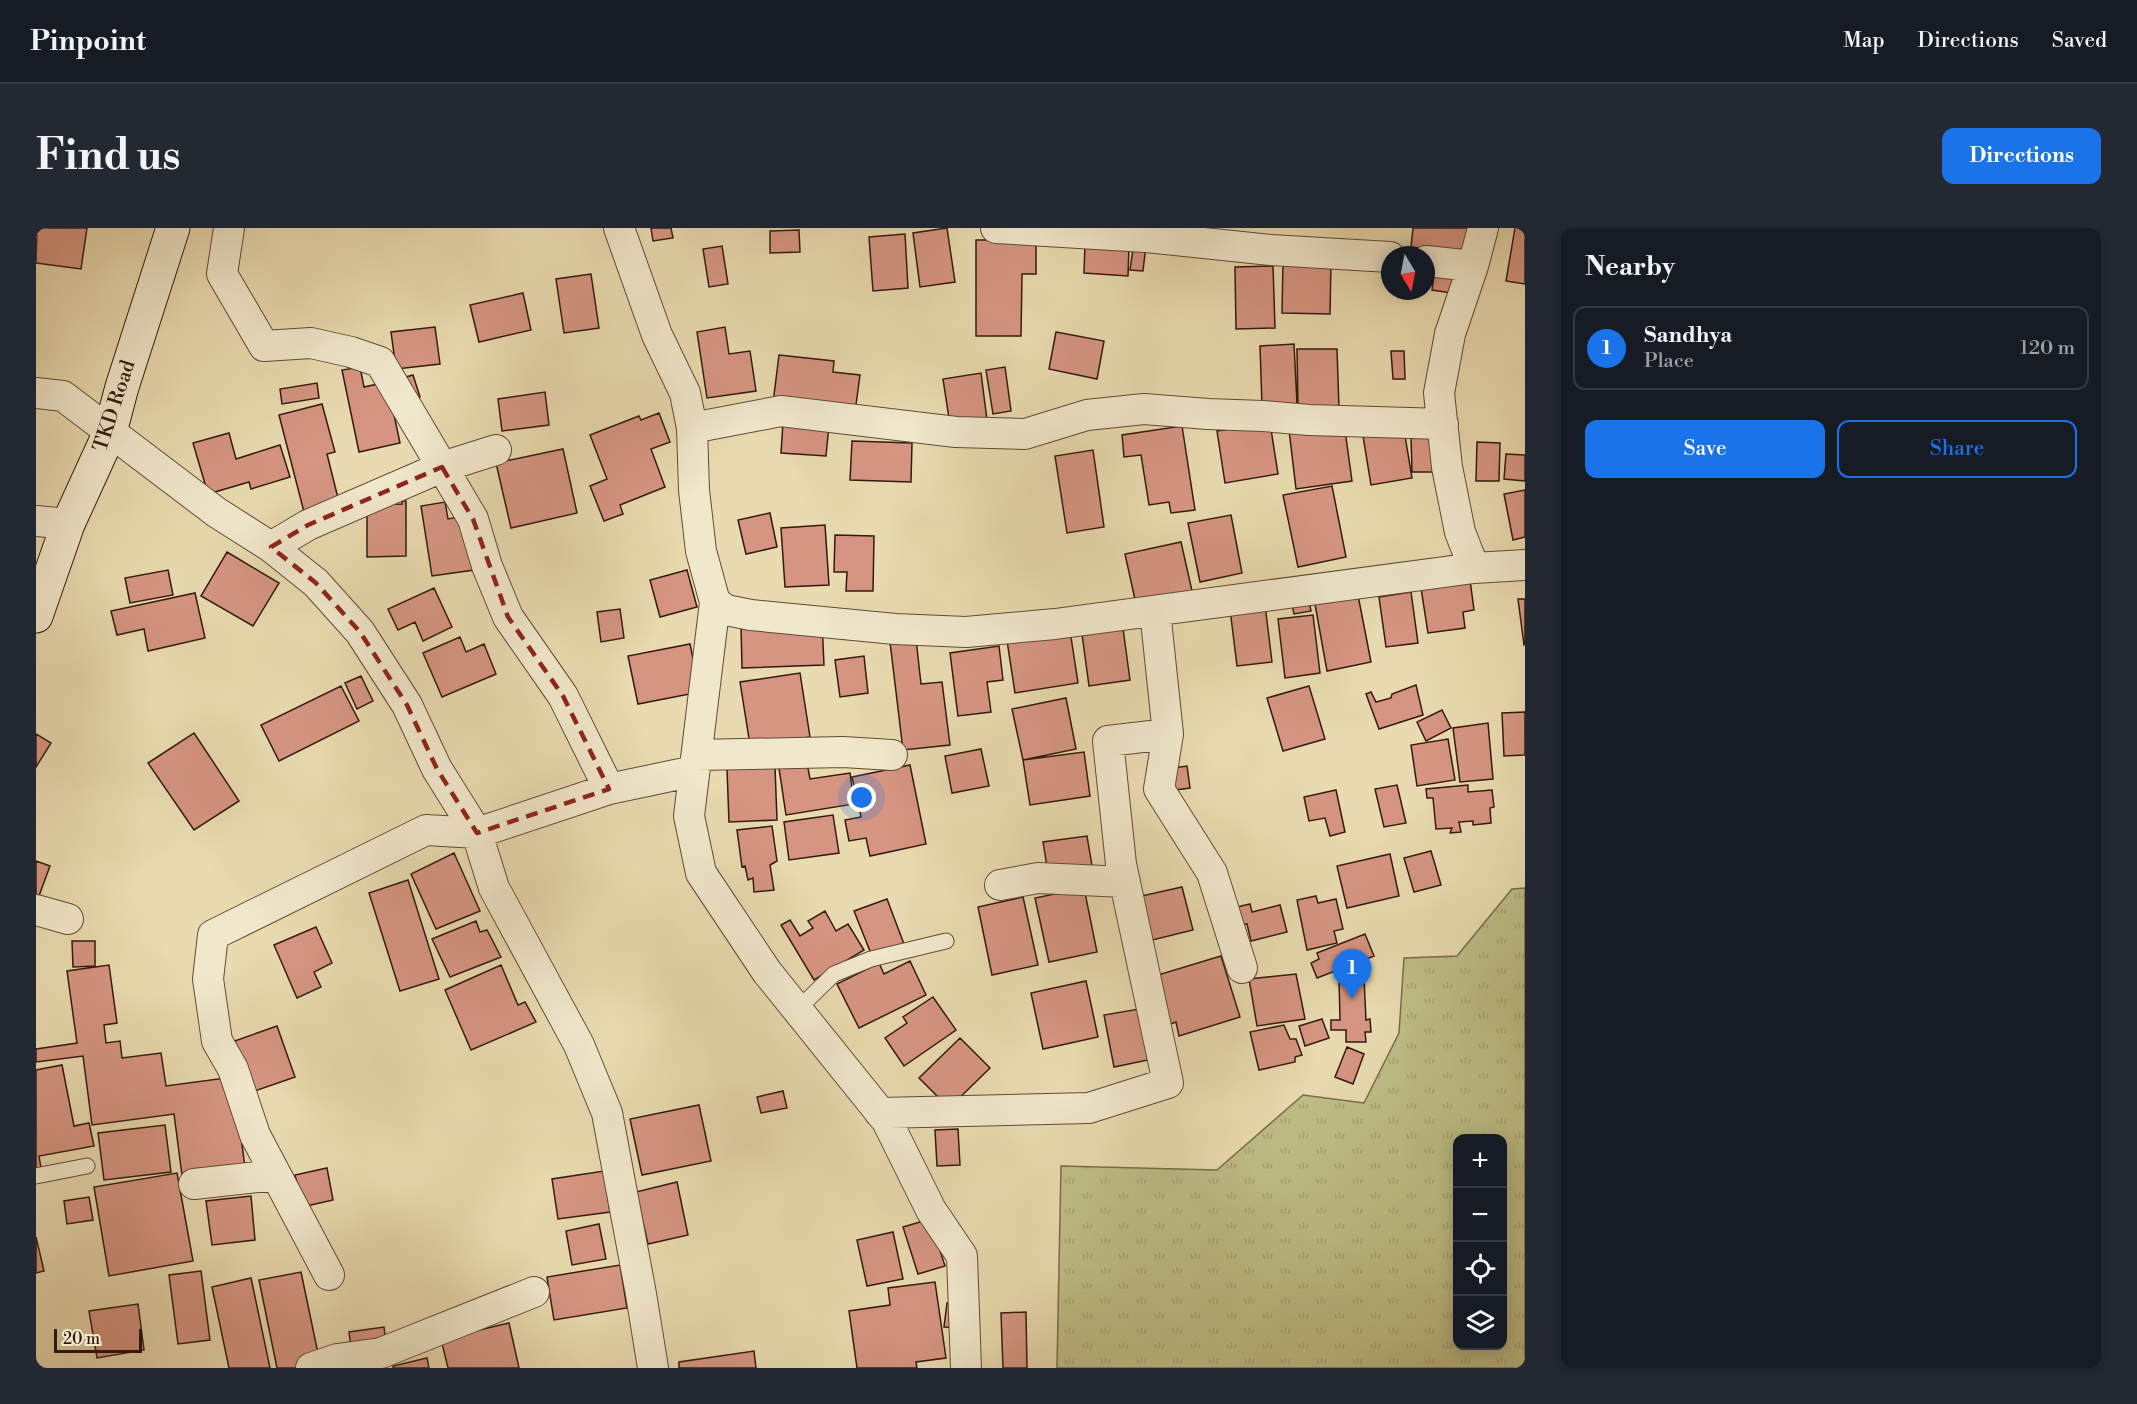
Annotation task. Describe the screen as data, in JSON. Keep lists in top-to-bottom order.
{
  "streets": {
    "street": ["TKD Road"]
  },
  "scale_bar": "20 m",
  "north": "bottom",
  "page": {
    "header": "Pinpoint",
    "nav": ["Map", "Directions", "Saved"],
    "buttons": [
      "Directions",
      ["Save", "Share"]
    ],
    "title": "Find us",
    "heading": "Nearby",
    "list": [
      {
        "mark": "1",
        "name": "Sandhya",
        "note": "Place",
        "value": "120 m"
      }
    ],
    "pins": "1",
    "map_buttons": ["+", "−"],
    "scale": "20 m"
  }
}
